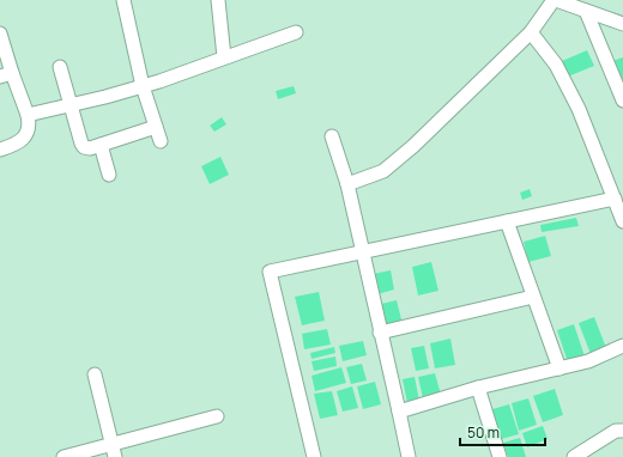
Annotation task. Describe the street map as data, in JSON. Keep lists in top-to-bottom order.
{
  "scale_bar": "50 m"
}
